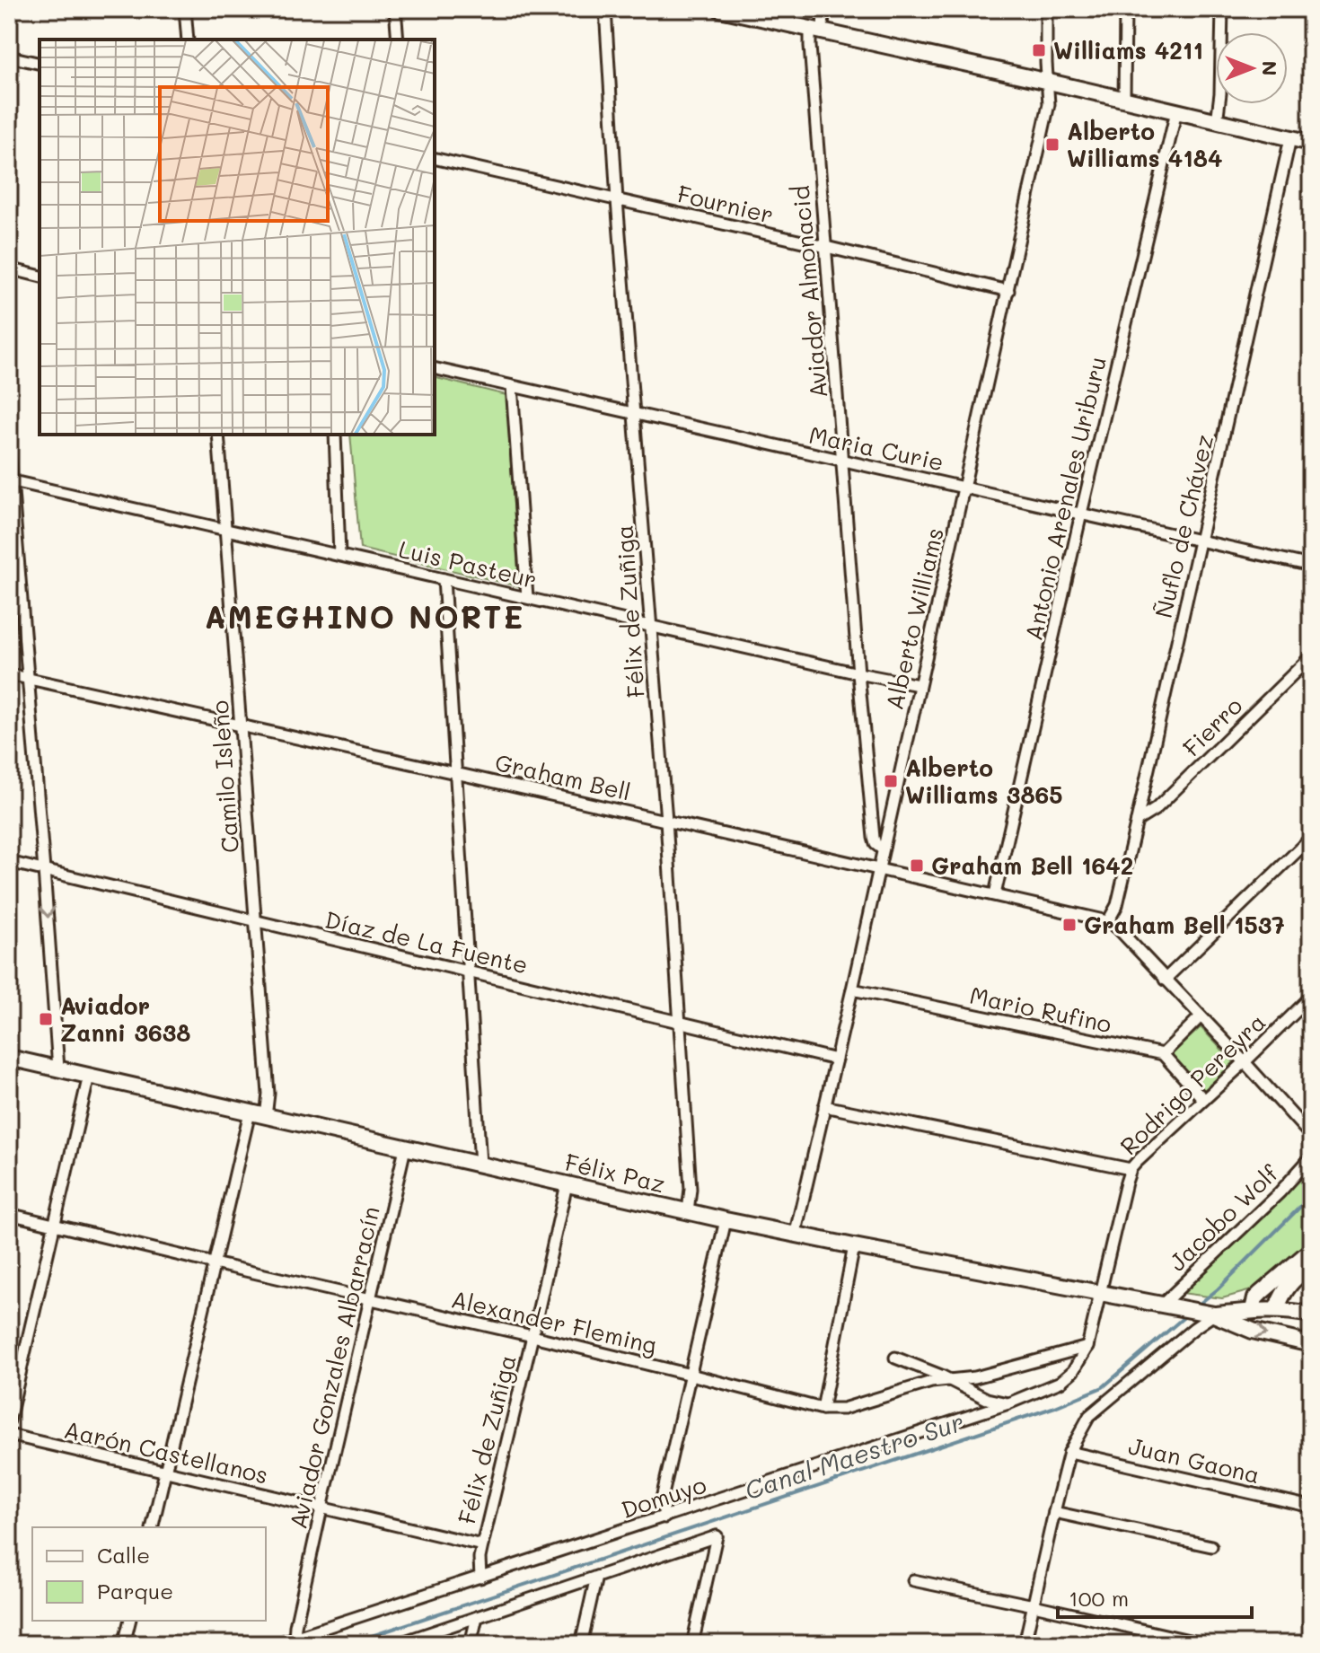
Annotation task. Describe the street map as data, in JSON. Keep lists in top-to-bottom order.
{
  "streets": {
    "main road": ["Félix Paz"],
    "street": [
      "Fournier",
      "Aviador Almonacid",
      "Maria Curie",
      "Antonio Arenales Uriburu",
      "Ñuflo de Chávez",
      "Luis Pasteur",
      "Félix de Zuñiga",
      "Alberto Williams",
      "Fierro",
      "Camilo Isleño",
      "Graham Bell",
      "Díaz de La Fuente",
      "Mario Rufino",
      "Rodrigo Pereyra",
      "Jacobo Wolf",
      "Alexander Fleming",
      "Aviador Gonzales Albarracín",
      "Aarón Castellanos",
      "Juan Gaona",
      "Domuyo"
    ]
  },
  "crossings": [
    ["Fournier", "Aviador Almonacid"],
    ["Fournier", "Félix de Zuñiga"],
    ["Fournier", "Alberto Williams"],
    ["Aviador Almonacid", "Maria Curie"],
    ["Aviador Almonacid", "Luis Pasteur"],
    ["Aviador Almonacid", "Alberto Williams"],
    ["Maria Curie", "Antonio Arenales Uriburu"],
    ["Maria Curie", "Ñuflo de Chávez"],
    ["Maria Curie", "Félix de Zuñiga"],
    ["Maria Curie", "Alberto Williams"],
    ["Antonio Arenales Uriburu", "Graham Bell"],
    ["Ñuflo de Chávez", "Fierro"],
    ["Ñuflo de Chávez", "Graham Bell"],
    ["Luis Pasteur", "Félix de Zuñiga"],
    ["Luis Pasteur", "Alberto Williams"],
    ["Luis Pasteur", "Camilo Isleño"],
    ["Félix de Zuñiga", "Graham Bell"],
    ["Félix de Zuñiga", "Díaz de La Fuente"],
    ["Félix de Zuñiga", "Félix Paz"],
    ["Félix de Zuñiga", "Alexander Fleming"],
    ["Félix de Zuñiga", "Aarón Castellanos"],
    ["Félix de Zuñiga", "Domuyo"],
    ["Alberto Williams", "Graham Bell"],
    ["Alberto Williams", "Díaz de La Fuente"],
    ["Alberto Williams", "Mario Rufino"],
    ["Alberto Williams", "Félix Paz"],
    ["Camilo Isleño", "Graham Bell"],
    ["Camilo Isleño", "Díaz de La Fuente"],
    ["Camilo Isleño", "Félix Paz"],
    ["Rodrigo Pereyra", "Félix Paz"],
    ["Rodrigo Pereyra", "Alexander Fleming"],
    ["Rodrigo Pereyra", "Domuyo"],
    ["Félix Paz", "Jacobo Wolf"],
    ["Félix Paz", "Aviador Gonzales Albarracín"],
    ["Alexander Fleming", "Aviador Gonzales Albarracín"],
    ["Alexander Fleming", "Domuyo"],
    ["Aviador Gonzales Albarracín", "Aarón Castellanos"],
    ["Aviador Gonzales Albarracín", "Domuyo"]
  ],
  "districts": ["AMEGHINO NORTE"],
  "water": ["Canal Maestro Sur"],
  "places": {
    "transit": [
      "Williams 4211",
      "Alberto Williams 4184",
      "Alberto Williams 3865",
      "Graham Bell 1642",
      "Graham Bell 1537",
      "Aviador Zanni 3638"
    ]
  },
  "legend": ["Calle", "Parque"],
  "scale_bar": "100 m",
  "north": "right"
}
